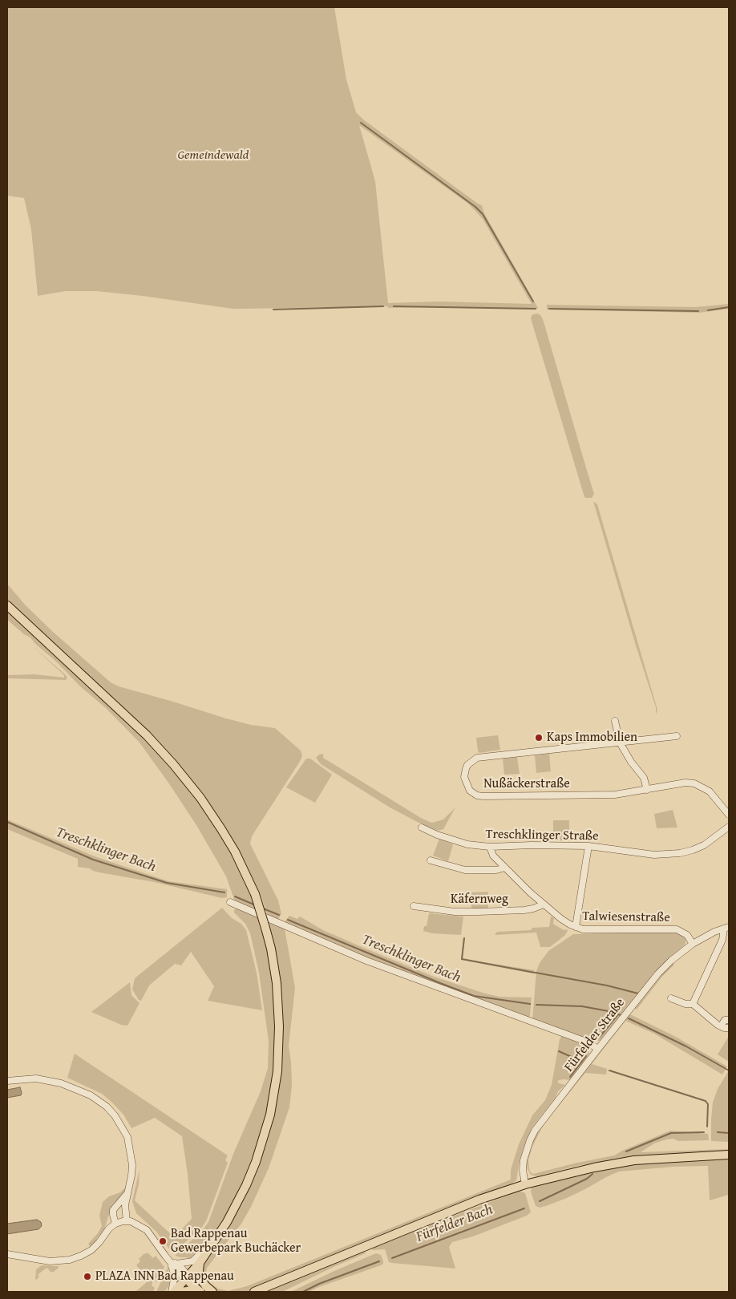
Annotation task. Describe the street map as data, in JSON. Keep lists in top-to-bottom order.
{
  "streets": {
    "street": [
      "Nußäckerstraße",
      "Treschklinger Straße",
      "Käfernweg",
      "Talwiesenstraße",
      "Fürfelder Straße"
    ]
  },
  "crossings": [
    ["Treschklinger Straße", "Talwiesenstraße"],
    ["Käfernweg", "Talwiesenstraße"],
    ["Talwiesenstraße", "Fürfelder Straße"]
  ],
  "water": ["Treschklinger Bach", "Fürfelder Bach"],
  "parks": ["Gemeindewald"],
  "places": ["Kaps Immobilien", "Bad Rappenau Gewerbepark Buchäcker", "PLAZA INN Bad Rappenau"]
}
